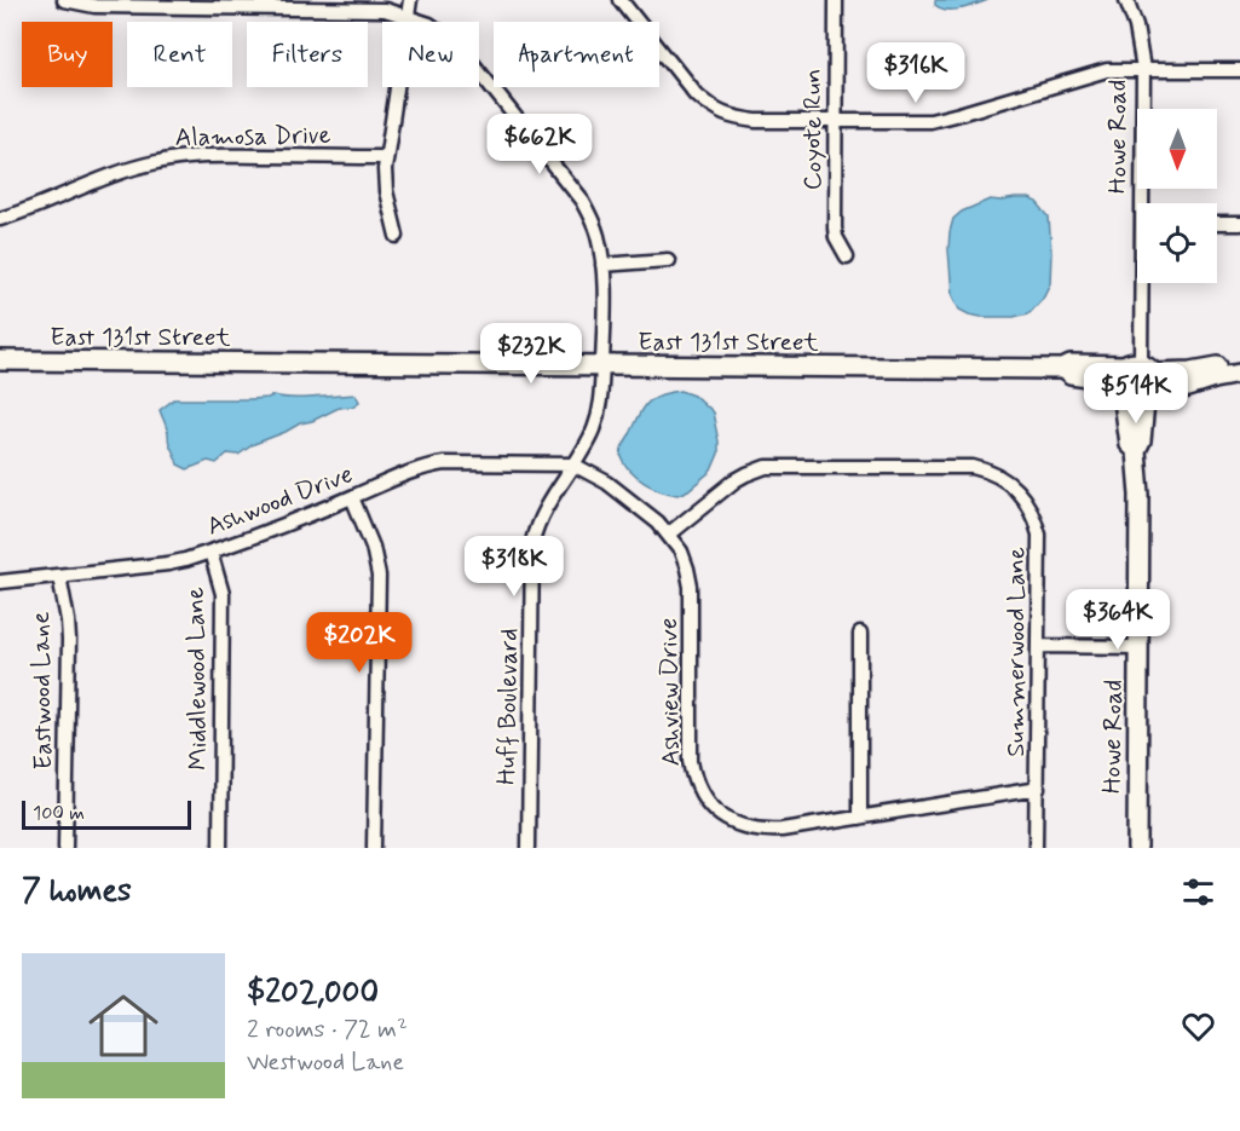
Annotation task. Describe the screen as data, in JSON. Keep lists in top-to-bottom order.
{
  "streets": {
    "street": [
      "Coyote Run",
      "Alamosa Drive",
      "Howe Road",
      "East 131st Street",
      "Ashwood Drive",
      "Summerwood Lane",
      "Middlewood Lane",
      "Eastwood Lane",
      "Ashview Drive",
      "Huff Boulevard"
    ]
  },
  "crossings": [
    ["Howe Road", "East 131st Street"],
    ["East 131st Street", "Huff Boulevard"],
    ["Ashwood Drive", "Middlewood Lane"],
    ["Ashwood Drive", "Eastwood Lane"],
    ["Ashwood Drive", "Ashview Drive"],
    ["Ashwood Drive", "Huff Boulevard"],
    ["Summerwood Lane", "Ashview Drive"],
    ["Ashview Drive", "Huff Boulevard"]
  ],
  "scale_bar": "100 m",
  "north": "bottom",
  "page": {
    "chip": [
      "Buy",
      "Rent",
      "Filters",
      "New",
      "Apartment"
    ],
    "price": [
      "$316K",
      "$662K",
      "$232K",
      "$514K",
      "$318K",
      "$364K",
      "$202K"
    ],
    "scale": "100 m",
    "heading": "7 homes",
    "list": [
      {
        "name": "$202,000",
        "note": "2 rooms · 72 m² · Westwood Lane"
      }
    ]
  }
}
